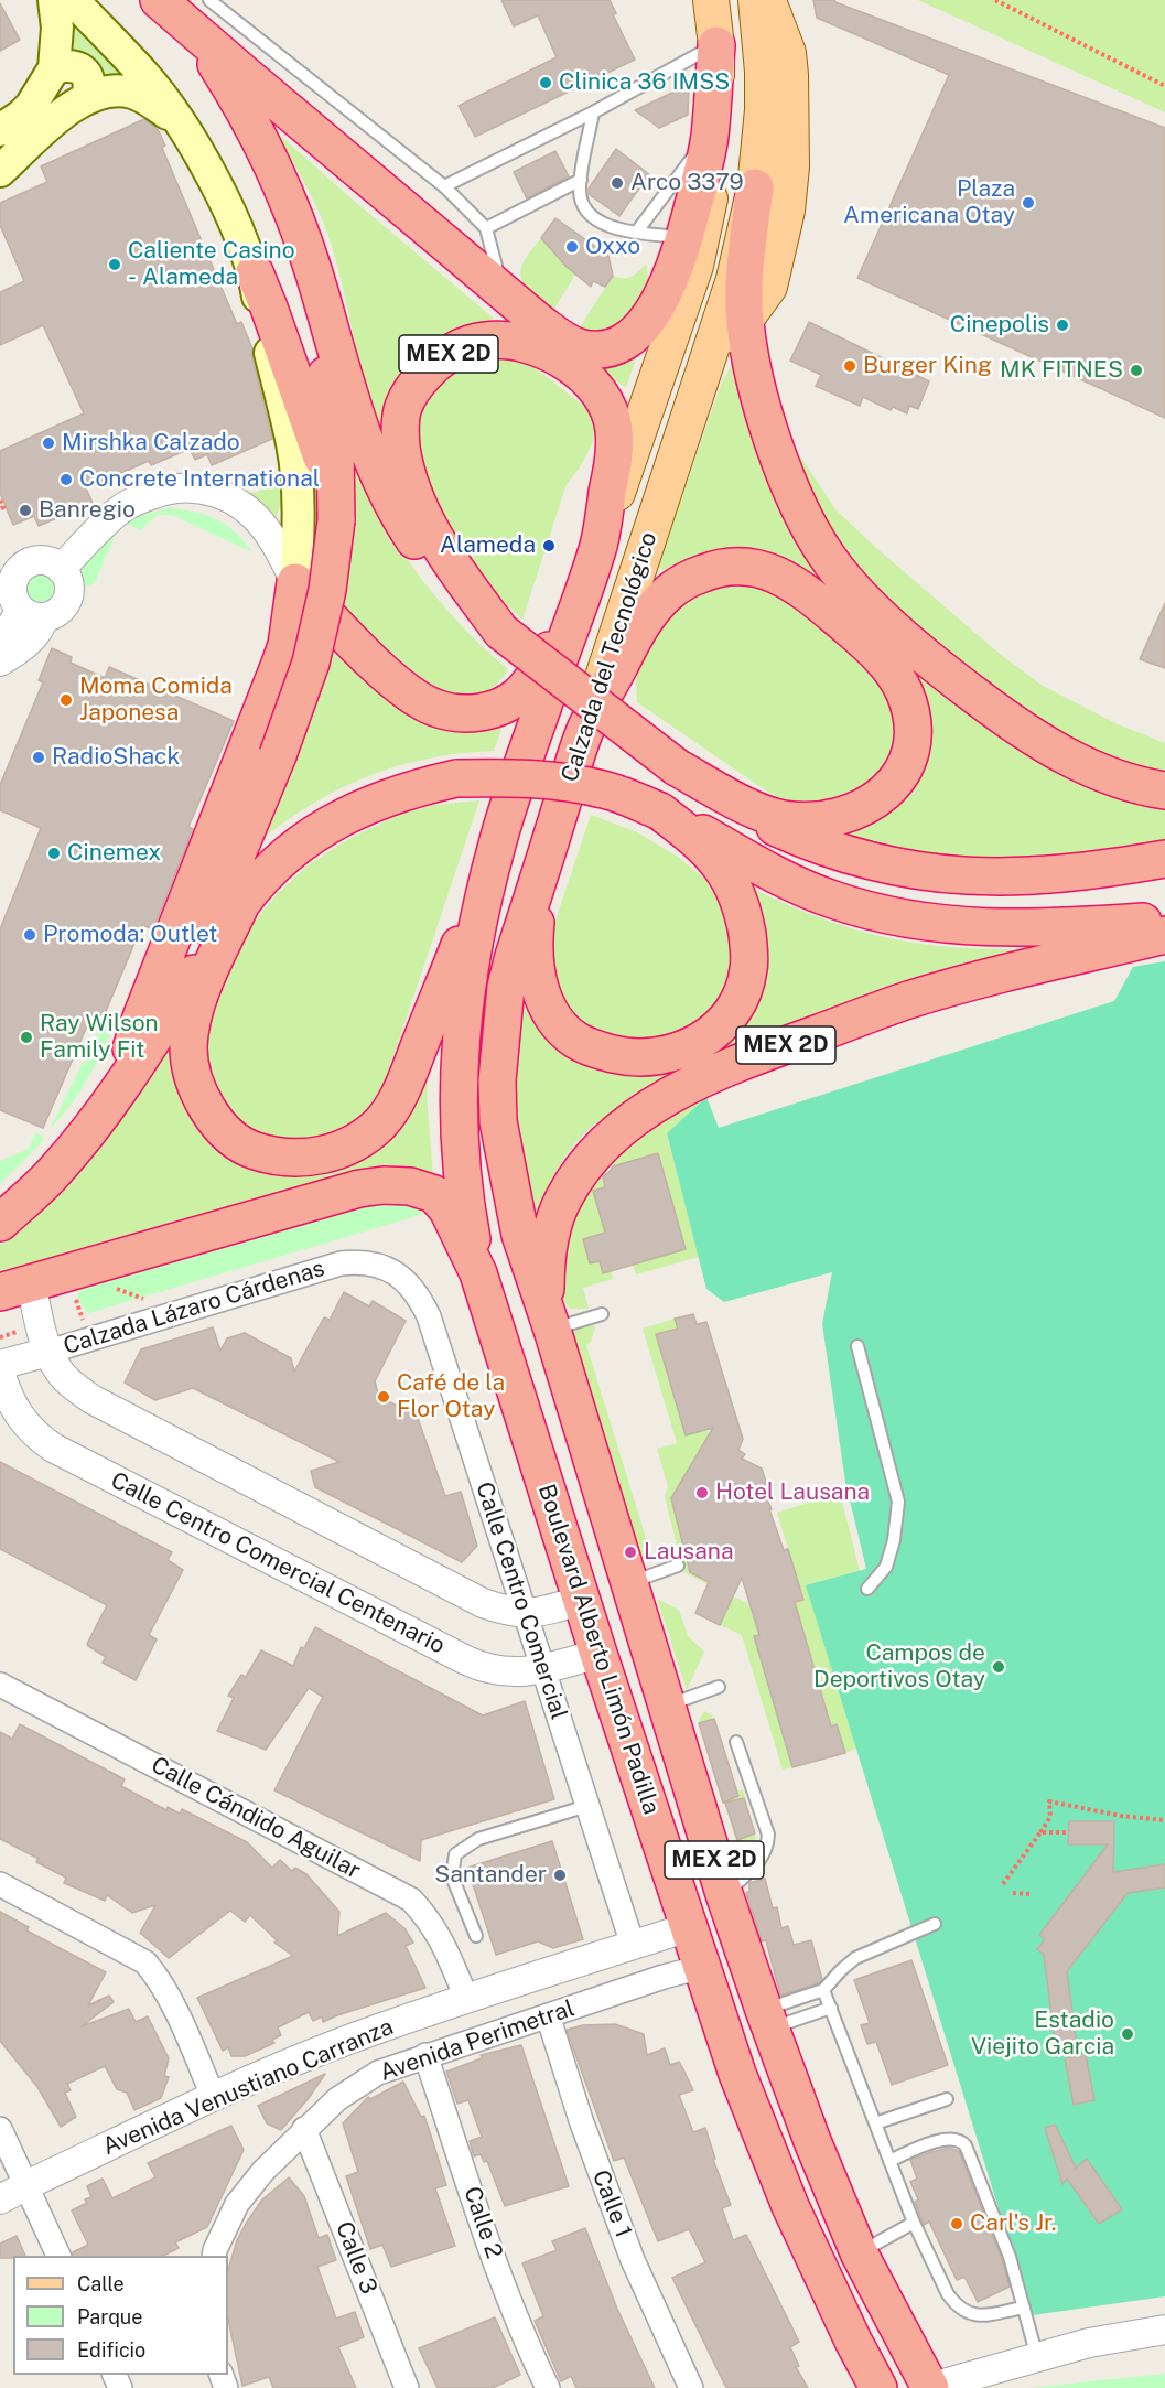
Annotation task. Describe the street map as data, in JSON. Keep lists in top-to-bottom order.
{
  "streets": {
    "highway": ["MEX 2D", "Calzada del Tecnológico", "Boulevard Alberto Limón Padilla"],
    "street": [
      "Calzada Lázaro Cárdenas",
      "Calle Centro Comercial Centenario",
      "Calle Centro Comercial",
      "Calle Cándido Aguilar",
      "Avenida Perimetral",
      "Avenida Venustiano Carranza",
      "Calle 1",
      "Calle 2",
      "Calle 3"
    ]
  },
  "crossings": [
    ["MEX 2D", "Calzada del Tecnológico"],
    ["MEX 2D", "Boulevard Alberto Limón Padilla"],
    ["Calzada del Tecnológico", "Boulevard Alberto Limón Padilla"],
    ["Calzada Lázaro Cárdenas", "Calle Centro Comercial"],
    ["Calle Centro Comercial Centenario", "Calle Centro Comercial"],
    ["Calle Centro Comercial Centenario", "Boulevard Alberto Limón Padilla"],
    ["Calle Centro Comercial", "Avenida Venustiano Carranza"],
    ["Boulevard Alberto Limón Padilla", "Avenida Perimetral"],
    ["Boulevard Alberto Limón Padilla", "Avenida Venustiano Carranza"],
    ["Calle Cándido Aguilar", "Avenida Venustiano Carranza"],
    ["Avenida Perimetral", "Calle 1"],
    ["Avenida Perimetral", "Calle 2"],
    ["Avenida Perimetral", "Calle 3"]
  ],
  "places": [
    "Clinica 36 IMSS",
    "Arco 3379",
    "Plaza Americana Otay",
    "Oxxo",
    "Caliente Casino - Alameda",
    "Cinepolis",
    "Burger King",
    "MK FITNES",
    "Mirshka Calzado",
    "Concrete International",
    "Banregio",
    "Alameda",
    "Moma Comida Japonesa",
    "RadioShack",
    "Cinemex",
    "Promoda: Outlet",
    "Ray Wilson Family Fit",
    "Café de la Flor Otay",
    "Hotel Lausana",
    "Lausana",
    "Campos de Deportivos Otay",
    "Santander",
    "Estadio Viejito Garcia",
    "Carl's Jr."
  ],
  "legend": ["Calle", "Parque", "Edificio"]
}
